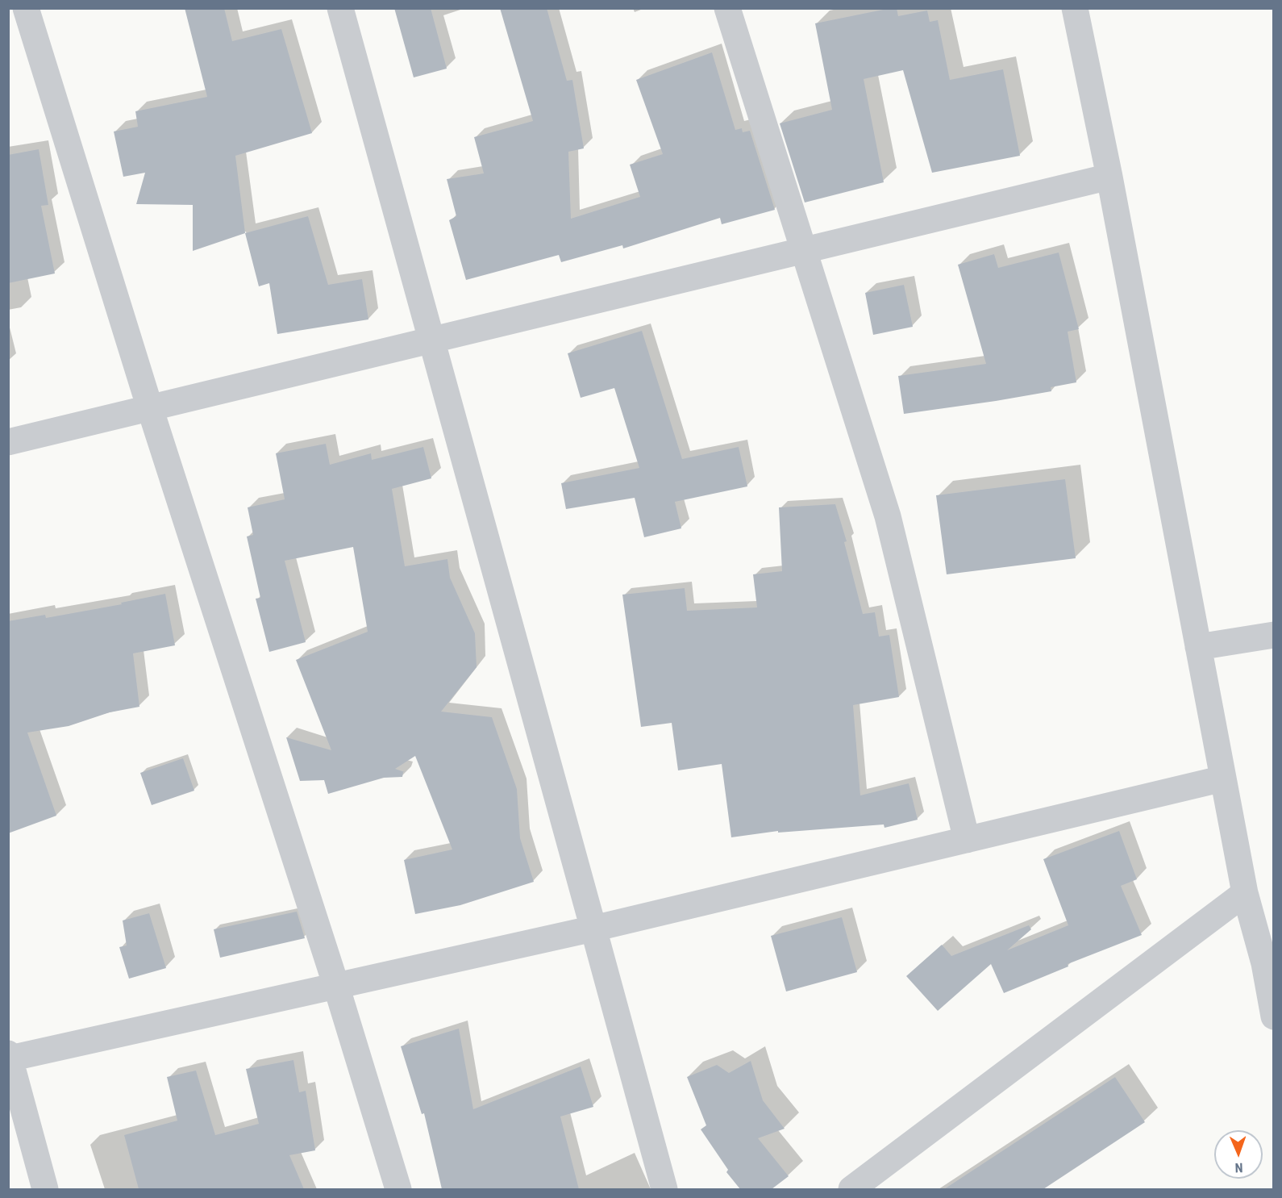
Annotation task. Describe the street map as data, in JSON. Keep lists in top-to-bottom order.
{
  "north": "bottom"
}
